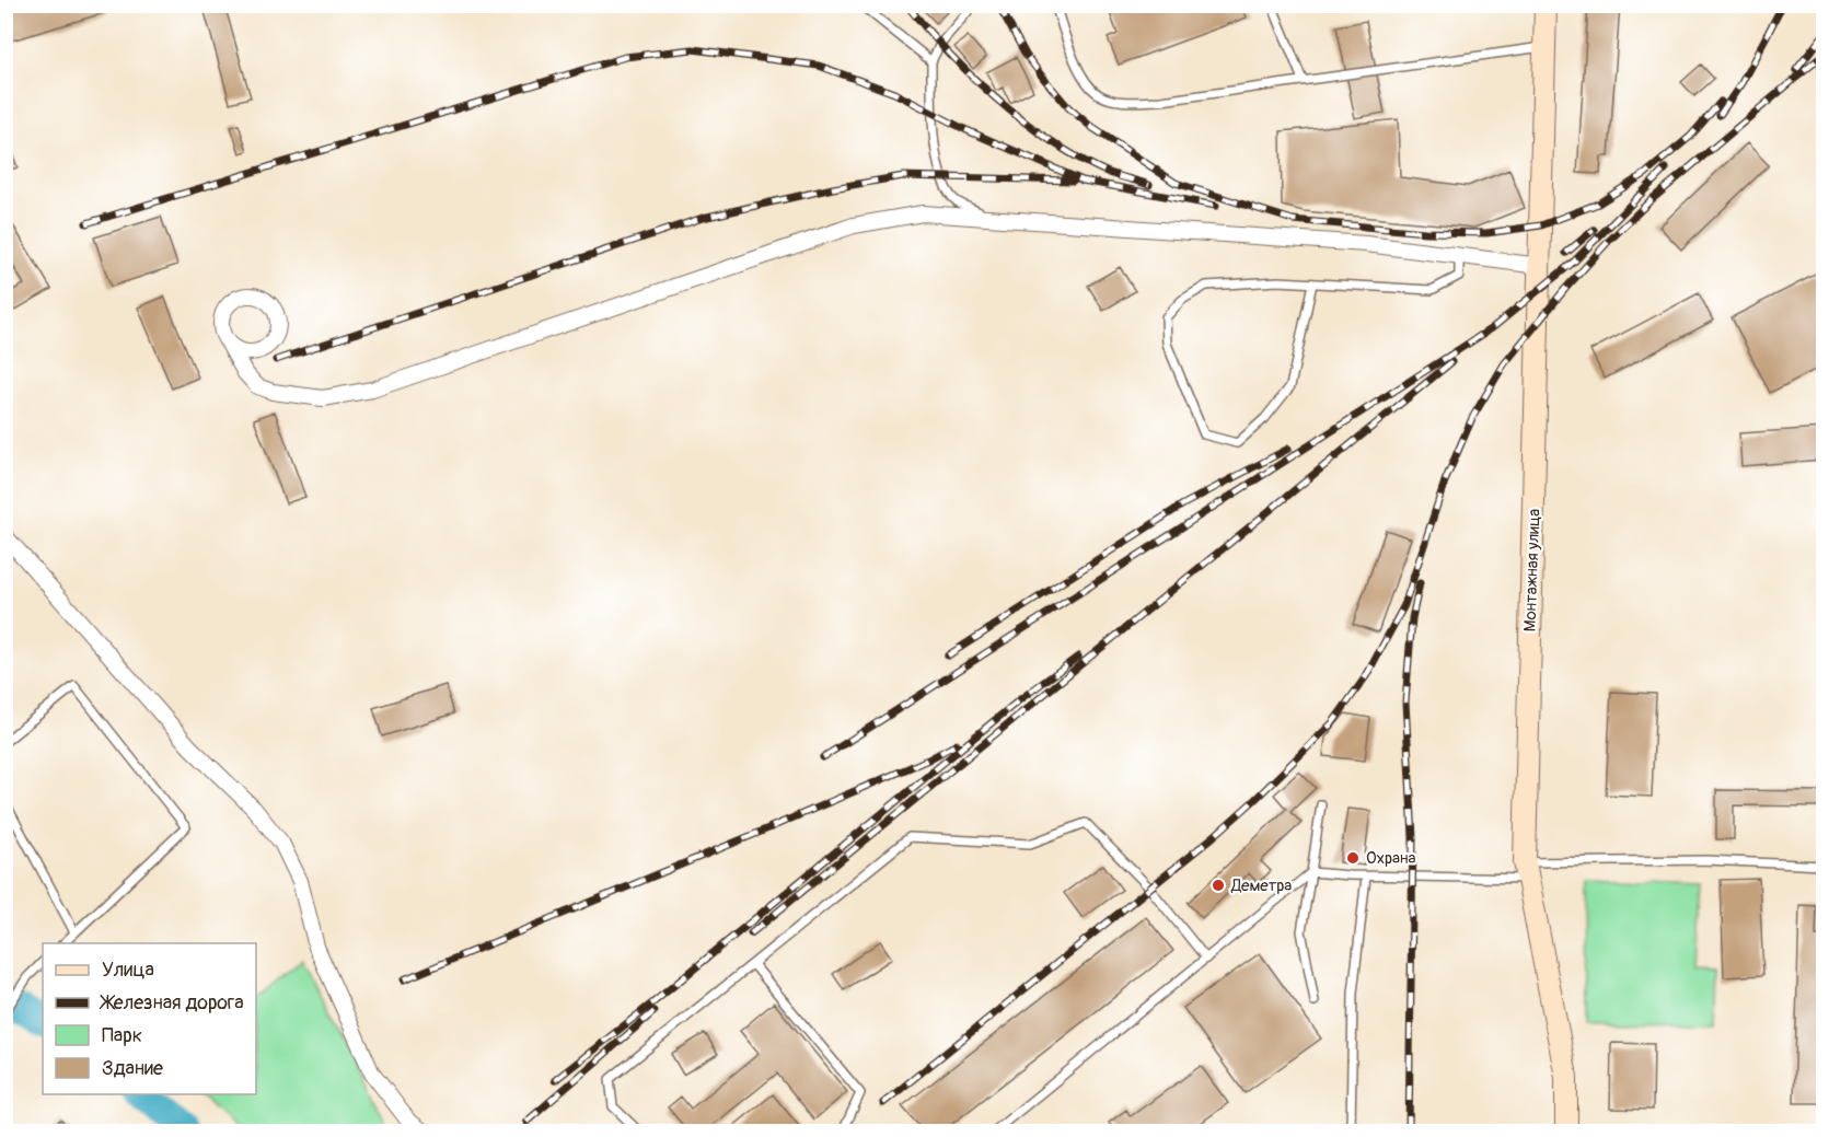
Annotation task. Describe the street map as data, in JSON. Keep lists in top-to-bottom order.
{
  "streets": {
    "street": ["Монтажная улица"]
  },
  "places": ["Охрана", "Деметра"],
  "legend": [
    "Улица",
    "Железная дорога",
    "Парк",
    "Здание"
  ]
}
